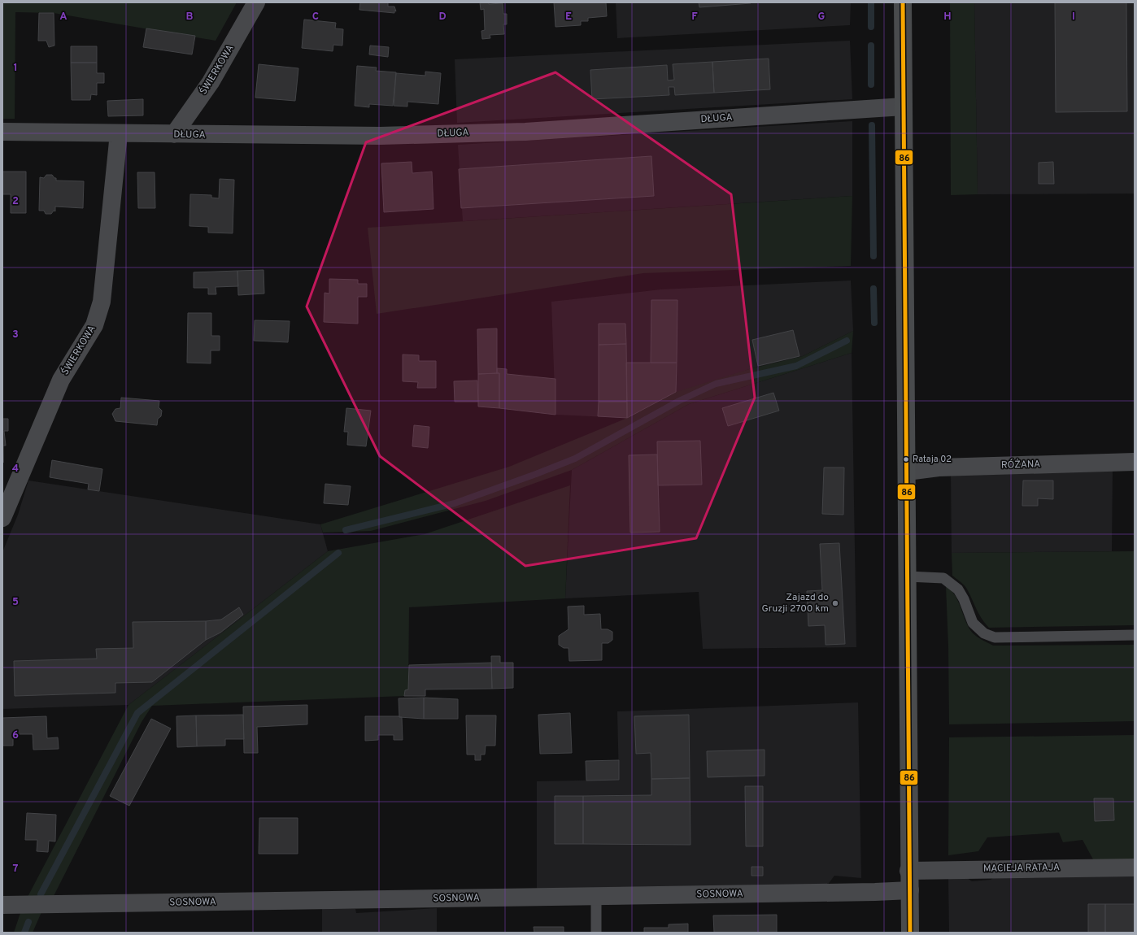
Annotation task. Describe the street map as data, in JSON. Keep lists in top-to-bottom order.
{
  "streets": {
    "street": [
      "ŚWIERKOWA",
      "DŁUGA",
      "RÓŻANA",
      "MACIEJA RATAJA",
      "SOSNOWA"
    ]
  },
  "crossings": [
    ["ŚWIERKOWA", "DŁUGA"]
  ],
  "places": ["Rataja 02", "Zajazd do Gruzji 2700 km"],
  "lines": ["transit line 86"],
  "grid": {
    "columns": [
      "A",
      "B",
      "C",
      "D",
      "E",
      "F",
      "G",
      "H",
      "I"
    ],
    "rows": [
      "1",
      "2",
      "3",
      "4",
      "5",
      "6",
      "7"
    ]
  }
}
